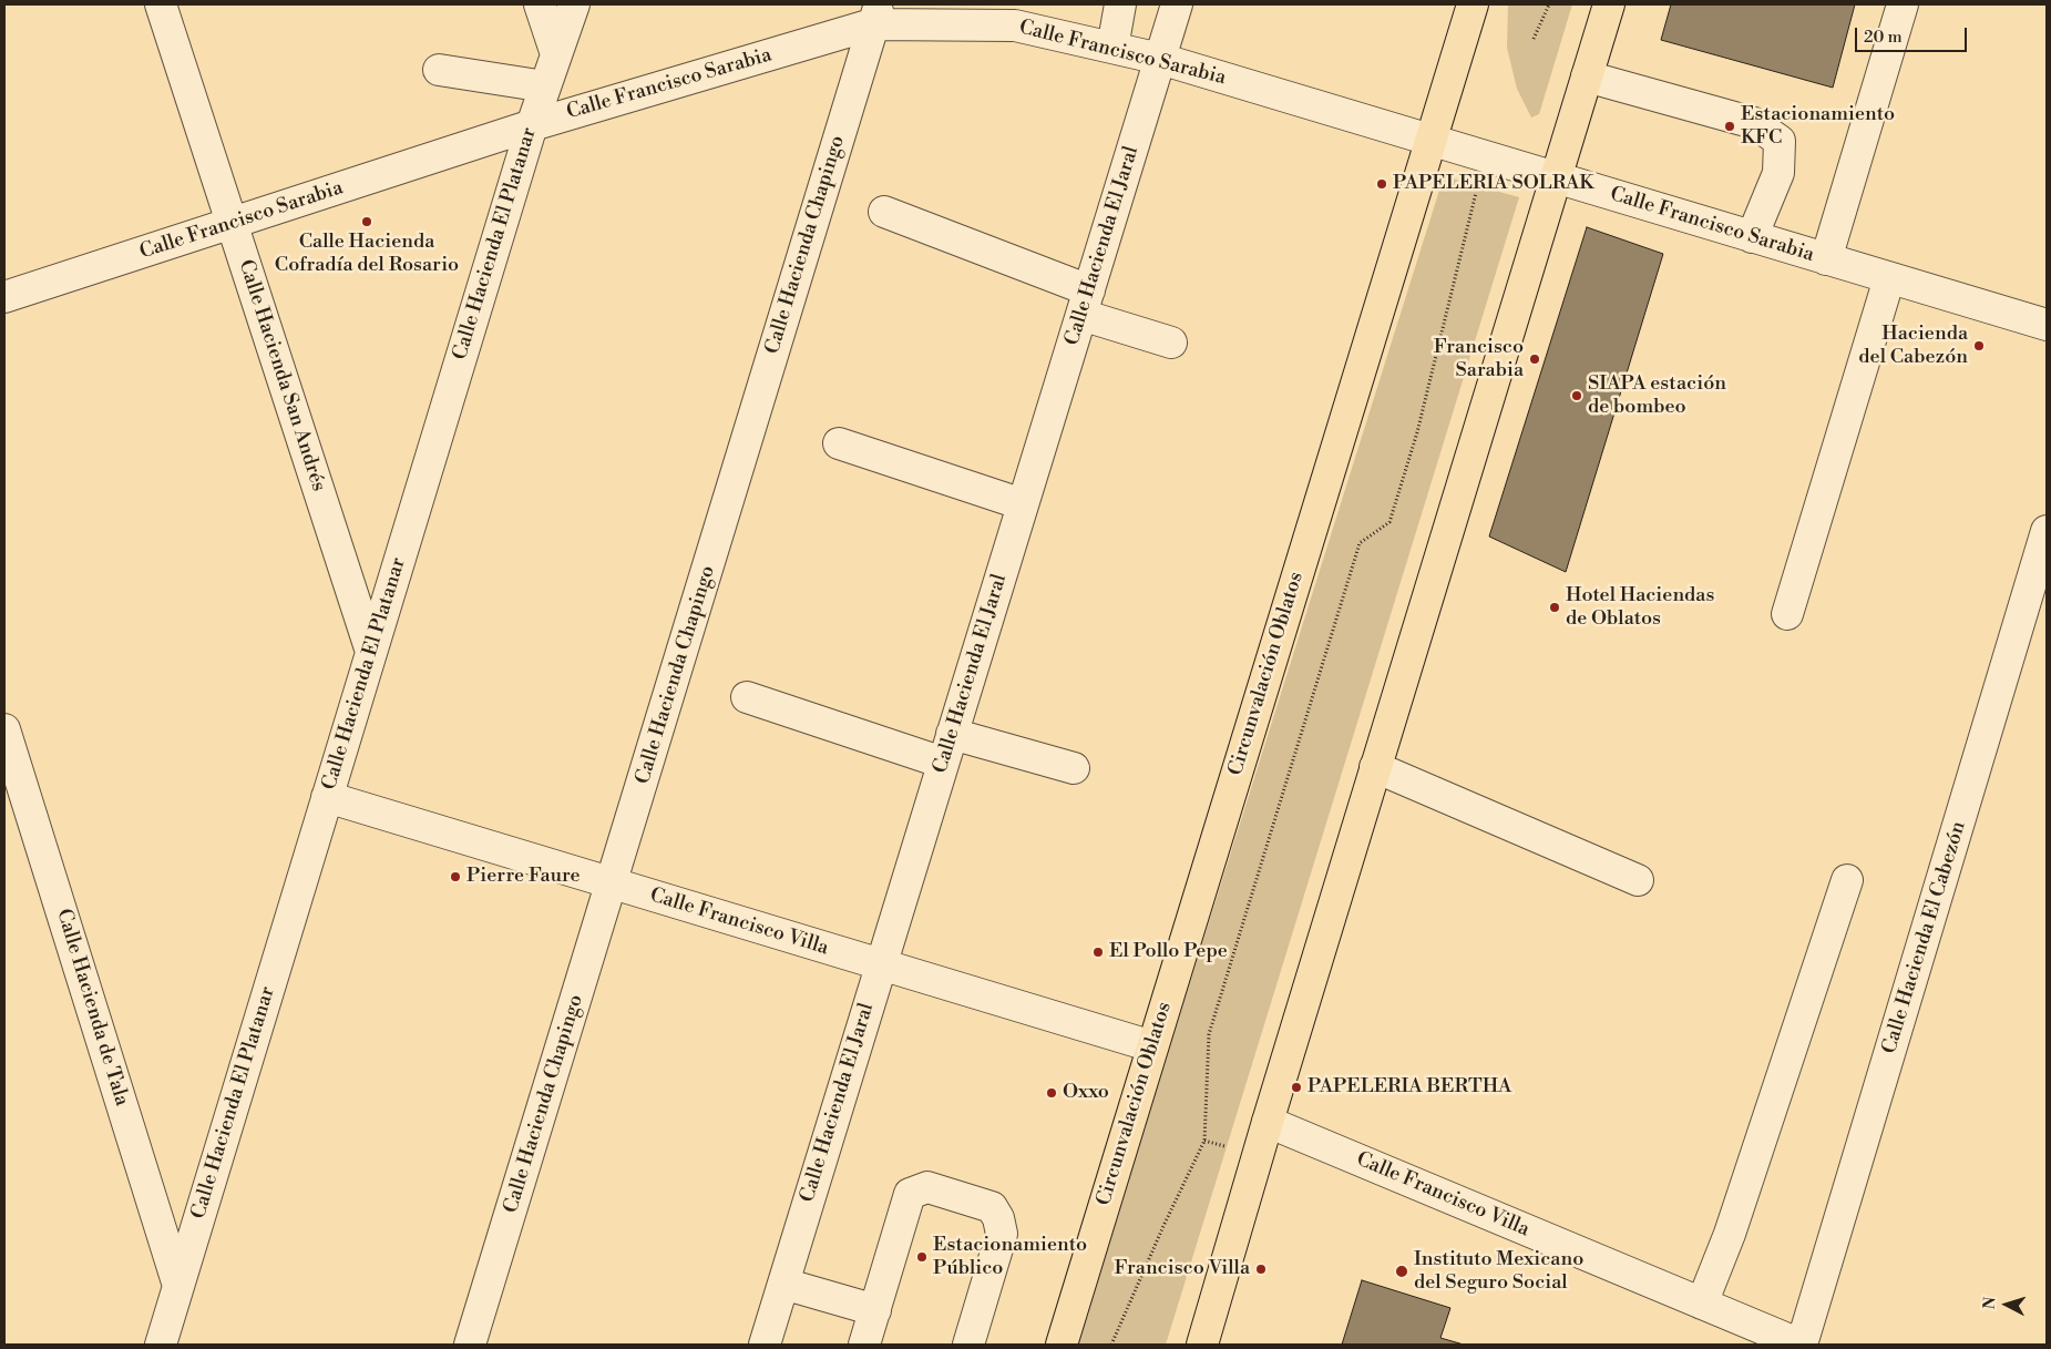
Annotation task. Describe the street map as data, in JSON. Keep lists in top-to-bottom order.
{
  "streets": {
    "main road": ["Circunvalación Oblatos"],
    "street": [
      "Calle Francisco Sarabia",
      "Calle Hacienda El Platanar",
      "Calle Hacienda Chapingo",
      "Calle Hacienda El Jaral",
      "Calle Hacienda San Andrés",
      "Calle Francisco Villa",
      "Calle Hacienda El Cabezón",
      "Calle Hacienda de Tala"
    ]
  },
  "crossings": [
    ["Calle Francisco Sarabia", "Calle Hacienda El Platanar"],
    ["Calle Francisco Sarabia", "Calle Hacienda Chapingo"],
    ["Calle Francisco Sarabia", "Calle Hacienda El Jaral"],
    ["Calle Francisco Sarabia", "Calle Hacienda San Andrés"],
    ["Calle Francisco Sarabia", "Circunvalación Oblatos"],
    ["Calle Hacienda El Platanar", "Calle Hacienda San Andrés"],
    ["Calle Hacienda El Platanar", "Calle Francisco Villa"],
    ["Calle Hacienda El Platanar", "Calle Hacienda de Tala"],
    ["Calle Hacienda Chapingo", "Calle Francisco Villa"],
    ["Calle Hacienda El Jaral", "Calle Francisco Villa"],
    ["Circunvalación Oblatos", "Calle Francisco Villa"],
    ["Calle Francisco Villa", "Calle Hacienda El Cabezón"]
  ],
  "places": [
    "Estacionamiento KFC",
    "PAPELERIA SOLRAK",
    "Calle Hacienda Cofradía del Rosario",
    "Hacienda del Cabezón",
    "Francisco Sarabia",
    "SIAPA estación de bombeo",
    "Hotel Haciendas de Oblatos",
    "Pierre Faure",
    "El Pollo Pepe",
    "PAPELERIA BERTHA",
    "Oxxo",
    "Estacionamiento Público",
    "Francisco Villa",
    "Instituto Mexicano del Seguro Social"
  ],
  "scale_bar": "20 m",
  "north": "left"
}
